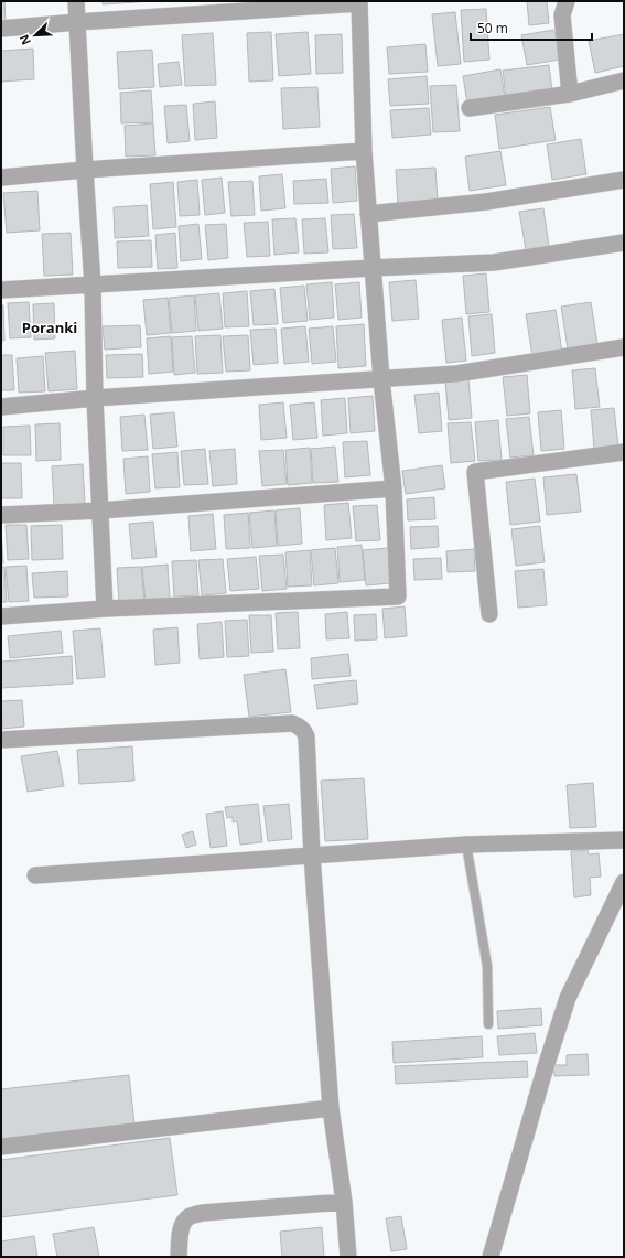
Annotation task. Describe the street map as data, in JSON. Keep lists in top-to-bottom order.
{
  "districts": ["Poranki"],
  "scale_bar": "50 m",
  "north": "bottom left"
}
